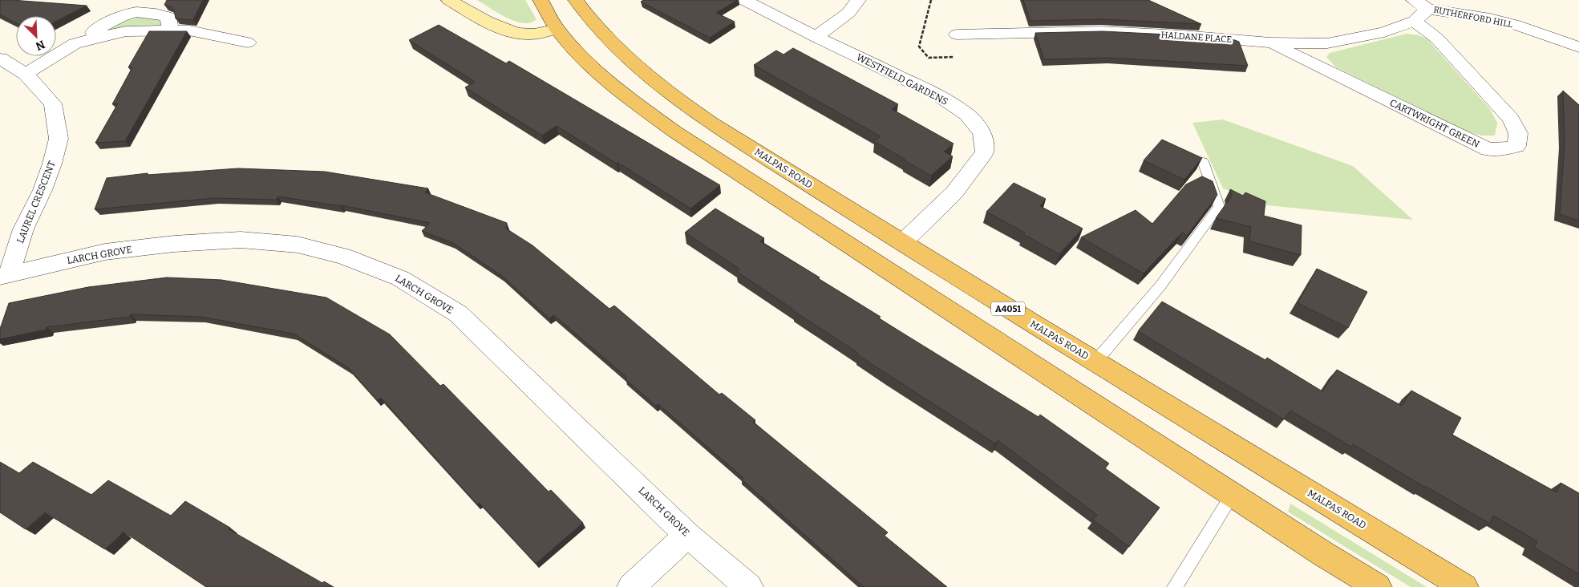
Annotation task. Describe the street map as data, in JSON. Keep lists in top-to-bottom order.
{
  "streets": {
    "main road": ["MALPAS ROAD", "A4051"],
    "street": [
      "RUTHERFORD HILL",
      "HALDANE PLACE",
      "WESTFIELD GARDENS",
      "CARTWRIGHT GREEN",
      "LAUREL CRESCENT",
      "LARCH GROVE"
    ]
  },
  "crossings": [
    ["RUTHERFORD HILL", "HALDANE PLACE"],
    ["HALDANE PLACE", "CARTWRIGHT GREEN"],
    ["WESTFIELD GARDENS", "MALPAS ROAD"],
    ["LAUREL CRESCENT", "LARCH GROVE"]
  ],
  "north": "bottom right"
}
